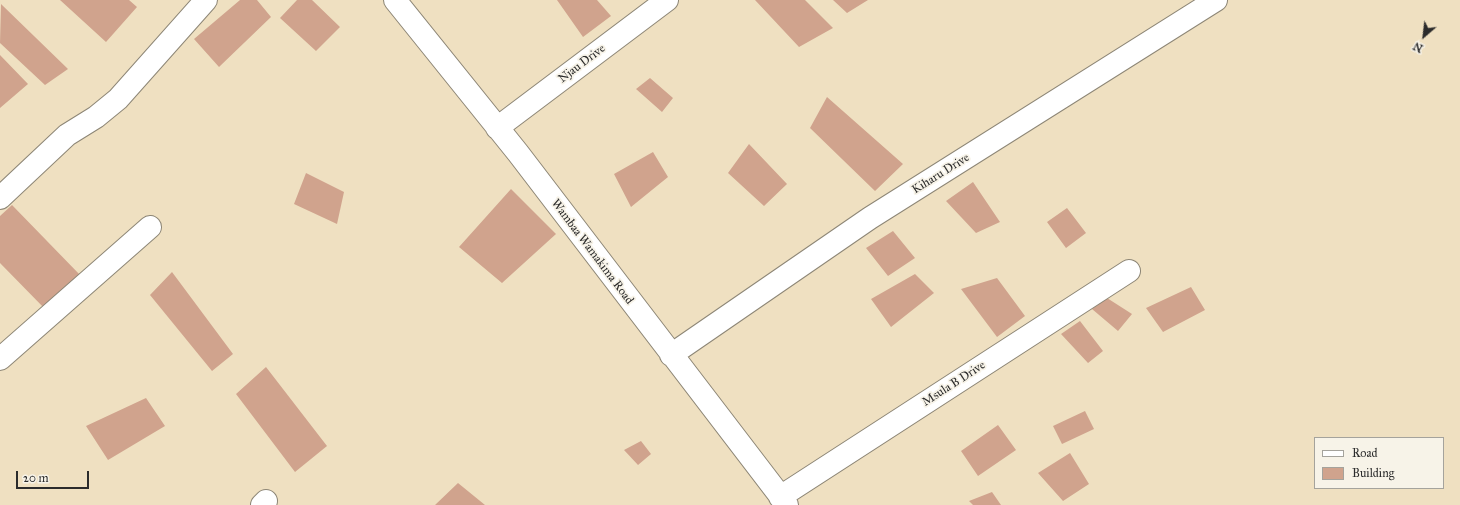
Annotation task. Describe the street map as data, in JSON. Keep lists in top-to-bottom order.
{
  "streets": {
    "street": [
      "Njau Drive",
      "Kiharu Drive",
      "Wambaa Wamakima Road",
      "Msula B Drive"
    ]
  },
  "crossings": [
    ["Njau Drive", "Wambaa Wamakima Road"],
    ["Kiharu Drive", "Wambaa Wamakima Road"],
    ["Wambaa Wamakima Road", "Msula B Drive"]
  ],
  "legend": ["Road", "Building"],
  "scale_bar": "20 m",
  "north": "bottom left"
}
